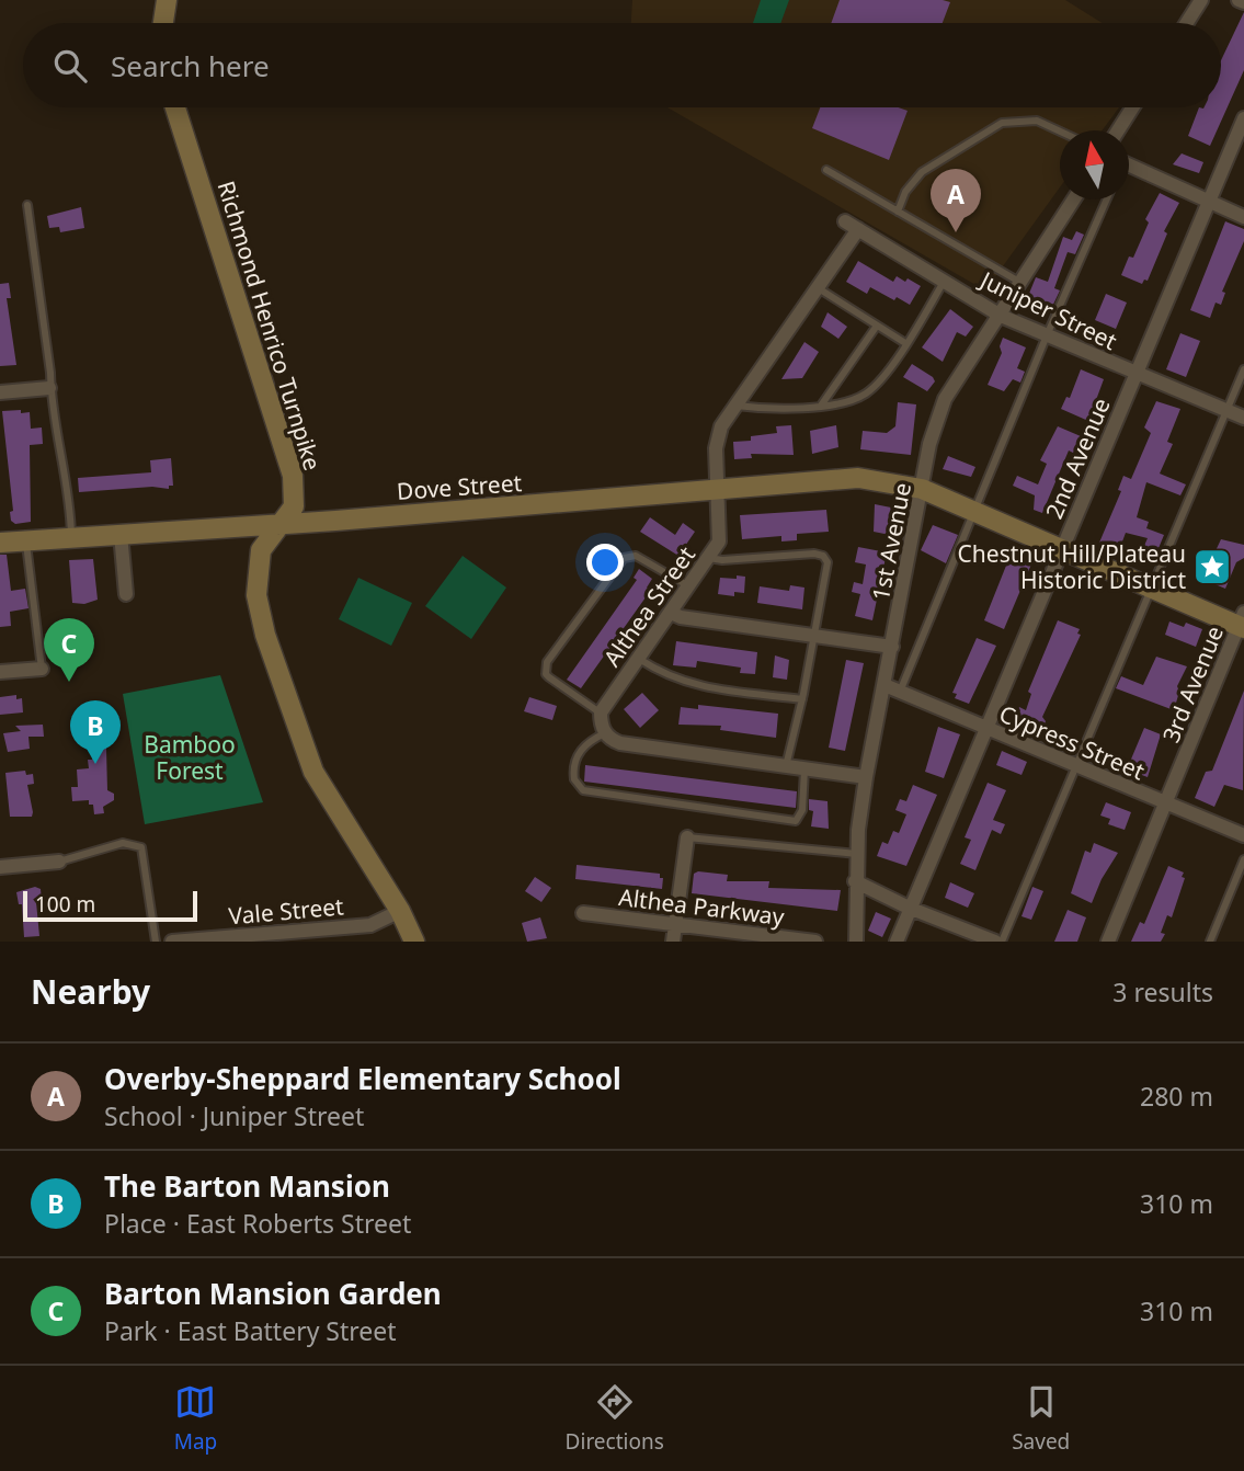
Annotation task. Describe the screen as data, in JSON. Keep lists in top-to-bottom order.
{
  "streets": {
    "street": [
      "Juniper Street",
      "Richmond Henrico Turnpike",
      "2nd Avenue",
      "Dove Street",
      "1st Avenue",
      "Althea Street",
      "3rd Avenue",
      "Cypress Street",
      "Althea Parkway",
      "Vale Street"
    ]
  },
  "crossings": [
    ["Juniper Street", "2nd Avenue"],
    ["Juniper Street", "1st Avenue"],
    ["Juniper Street", "Althea Street"],
    ["Richmond Henrico Turnpike", "Dove Street"],
    ["Richmond Henrico Turnpike", "Vale Street"],
    ["2nd Avenue", "Dove Street"],
    ["2nd Avenue", "Cypress Street"],
    ["Dove Street", "1st Avenue"],
    ["Dove Street", "Althea Street"],
    ["Dove Street", "3rd Avenue"],
    ["1st Avenue", "Cypress Street"],
    ["3rd Avenue", "Cypress Street"]
  ],
  "parks": ["Bamboo Forest"],
  "places": {
    "place": ["Chestnut Hill/Plateau Historic District"]
  },
  "scale_bar": "100 m",
  "north": "top",
  "page": {
    "search": "Search here",
    "pins": ["A", "C", "B"],
    "scale": "100 m",
    "heading": ["Nearby", "3 results"],
    "list": [
      {
        "mark": "A",
        "name": "Overby-Sheppard Elementary School",
        "note": "School · Juniper Street",
        "value": "280 m"
      },
      {
        "mark": "B",
        "name": "The Barton Mansion",
        "note": "Place · East Roberts Street",
        "value": "310 m"
      },
      {
        "mark": "C",
        "name": "Barton Mansion Garden",
        "note": "Park · East Battery Street",
        "value": "310 m"
      }
    ],
    "nav": ["Map", "Directions", "Saved"]
  }
}
